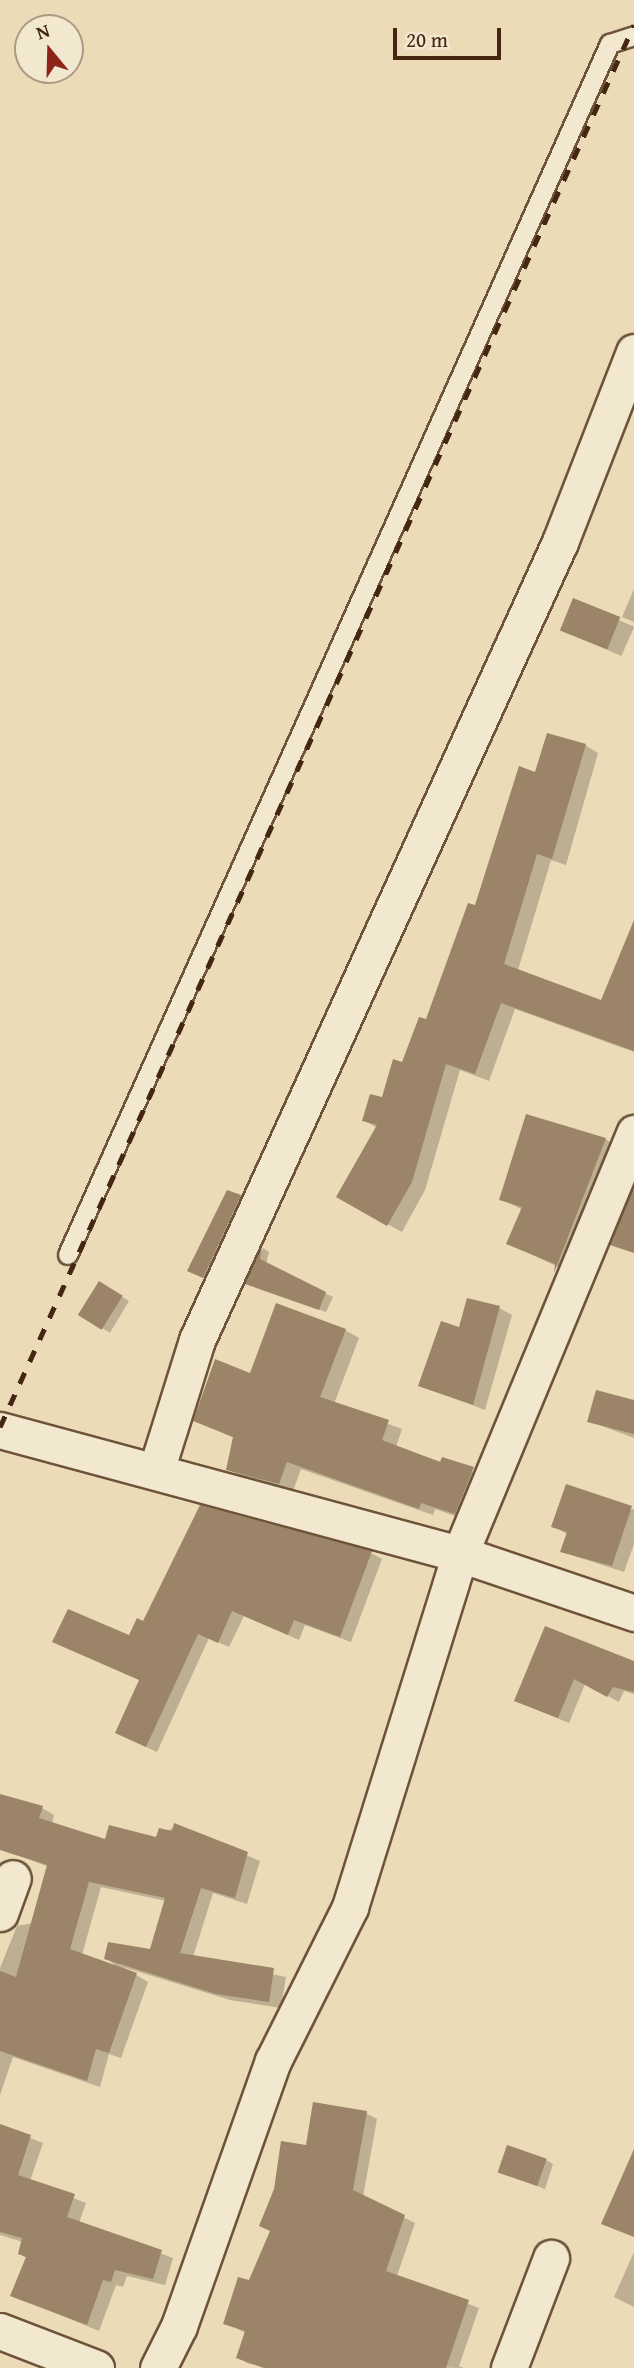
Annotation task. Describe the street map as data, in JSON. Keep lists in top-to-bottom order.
{
  "scale_bar": "20 m",
  "north": "top"
}
